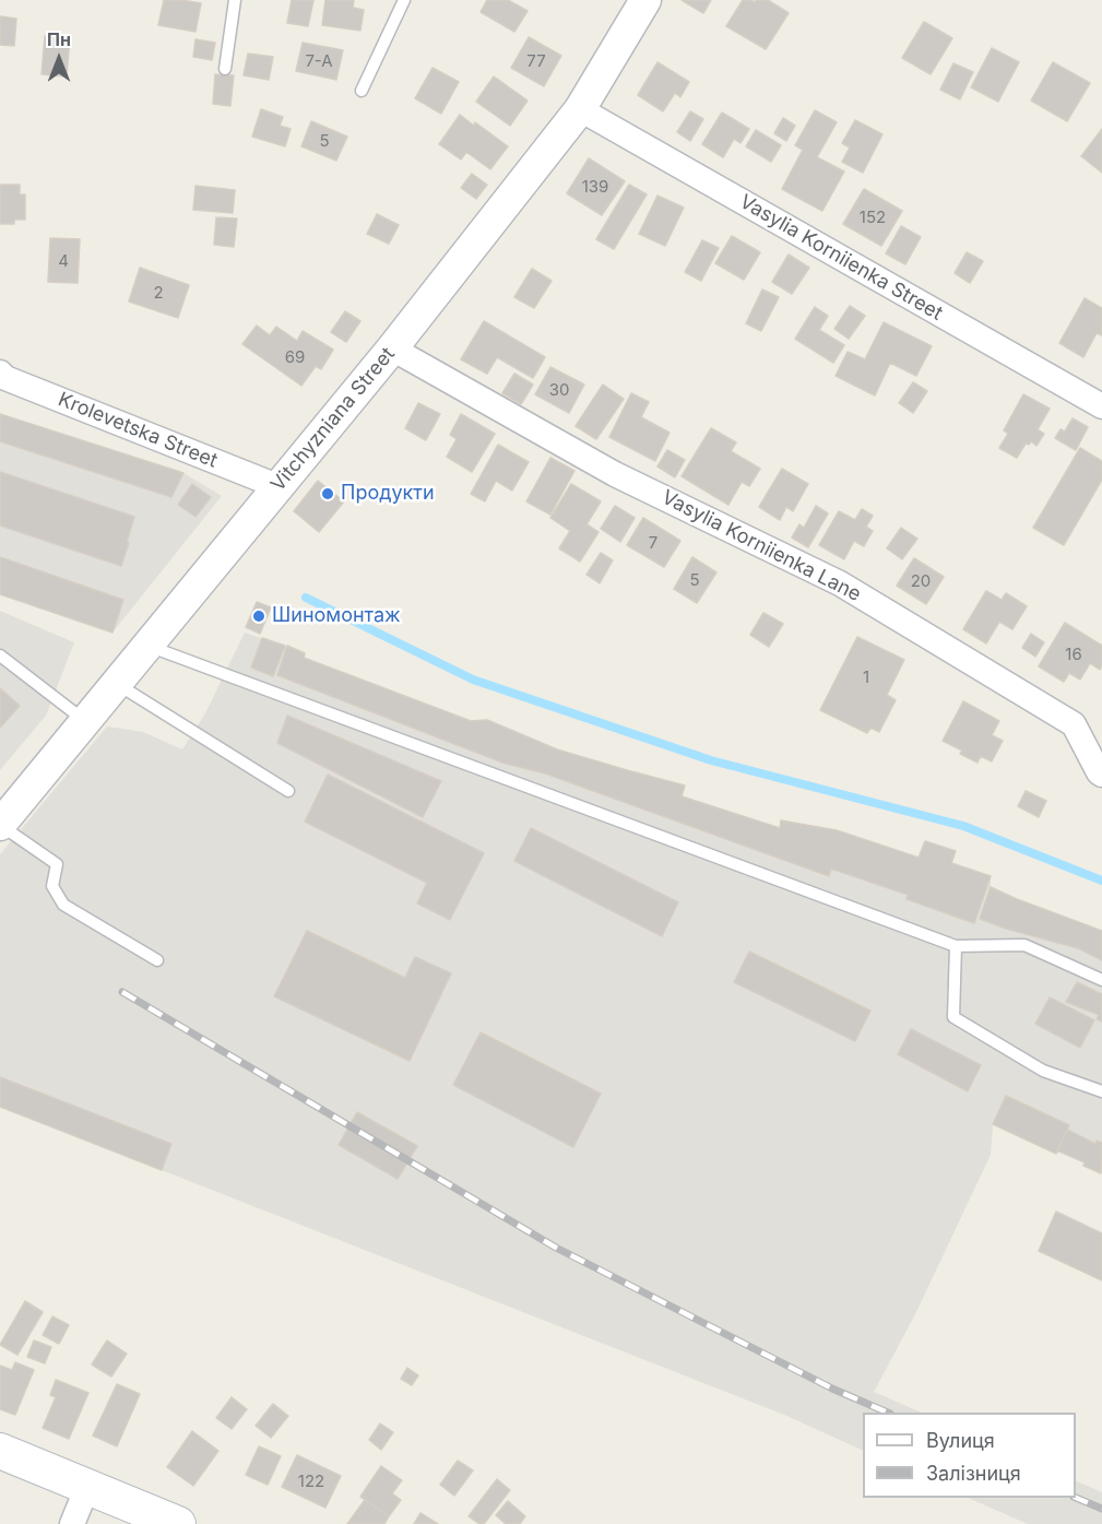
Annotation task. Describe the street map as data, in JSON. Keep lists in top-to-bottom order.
{
  "streets": {
    "street": [
      "Vasylia Korniienka Street",
      "Vitchyzniana Street",
      "Krolevetska Street",
      "Vasylia Korniienka Lane"
    ]
  },
  "crossings": [
    ["Vasylia Korniienka Street", "Vitchyzniana Street"],
    ["Vitchyzniana Street", "Krolevetska Street"],
    ["Vitchyzniana Street", "Vasylia Korniienka Lane"]
  ],
  "places": ["Продукти", "Шиномонтаж"],
  "house_numbers": [
    "7-А",
    "77",
    "5",
    "139",
    "152",
    "4",
    "2",
    "69",
    "30",
    "7",
    "5",
    "20",
    "16",
    "1",
    "122"
  ],
  "legend": ["Вулиця", "Залізниця"],
  "north": "top"
}
